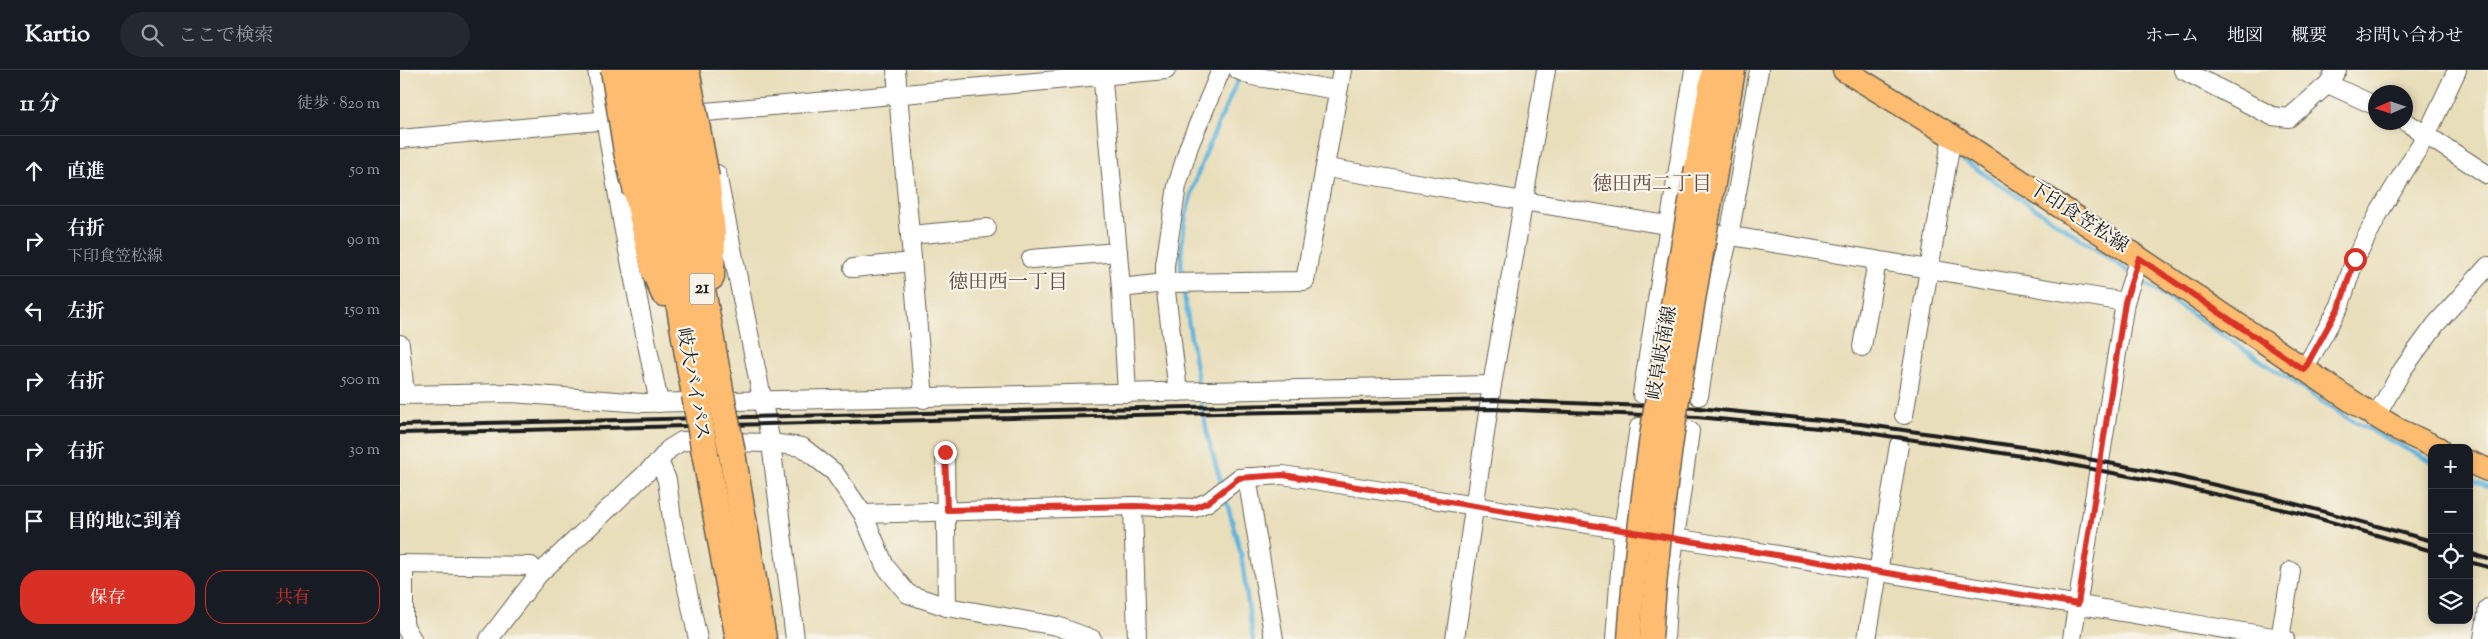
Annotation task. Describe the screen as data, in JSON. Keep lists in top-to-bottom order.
{
  "streets": {
    "highway": ["21", "岐大バイパス"],
    "main road": ["下印食笠松線", "岐阜岐南線"]
  },
  "crossings": [
    ["21", "岐大バイパス"]
  ],
  "districts": ["徳田西二丁目", "徳田西一丁目"],
  "north": "left",
  "page": {
    "header": "Kartio",
    "search": "ここで検索",
    "nav": [
      "ホーム",
      "地図",
      "概要",
      "お問い合わせ"
    ],
    "heading": ["11 分", "徒歩 · 820 m"],
    "list": [
      ["直進", "50 m"],
      ["右折", "下印食笠松線", "90 m"],
      ["左折", "150 m"],
      ["右折", "500 m"],
      ["右折", "30 m"],
      "目的地に到着"
    ],
    "map_buttons": ["+", "−"],
    "buttons": ["保存", "共有"]
  }
}
